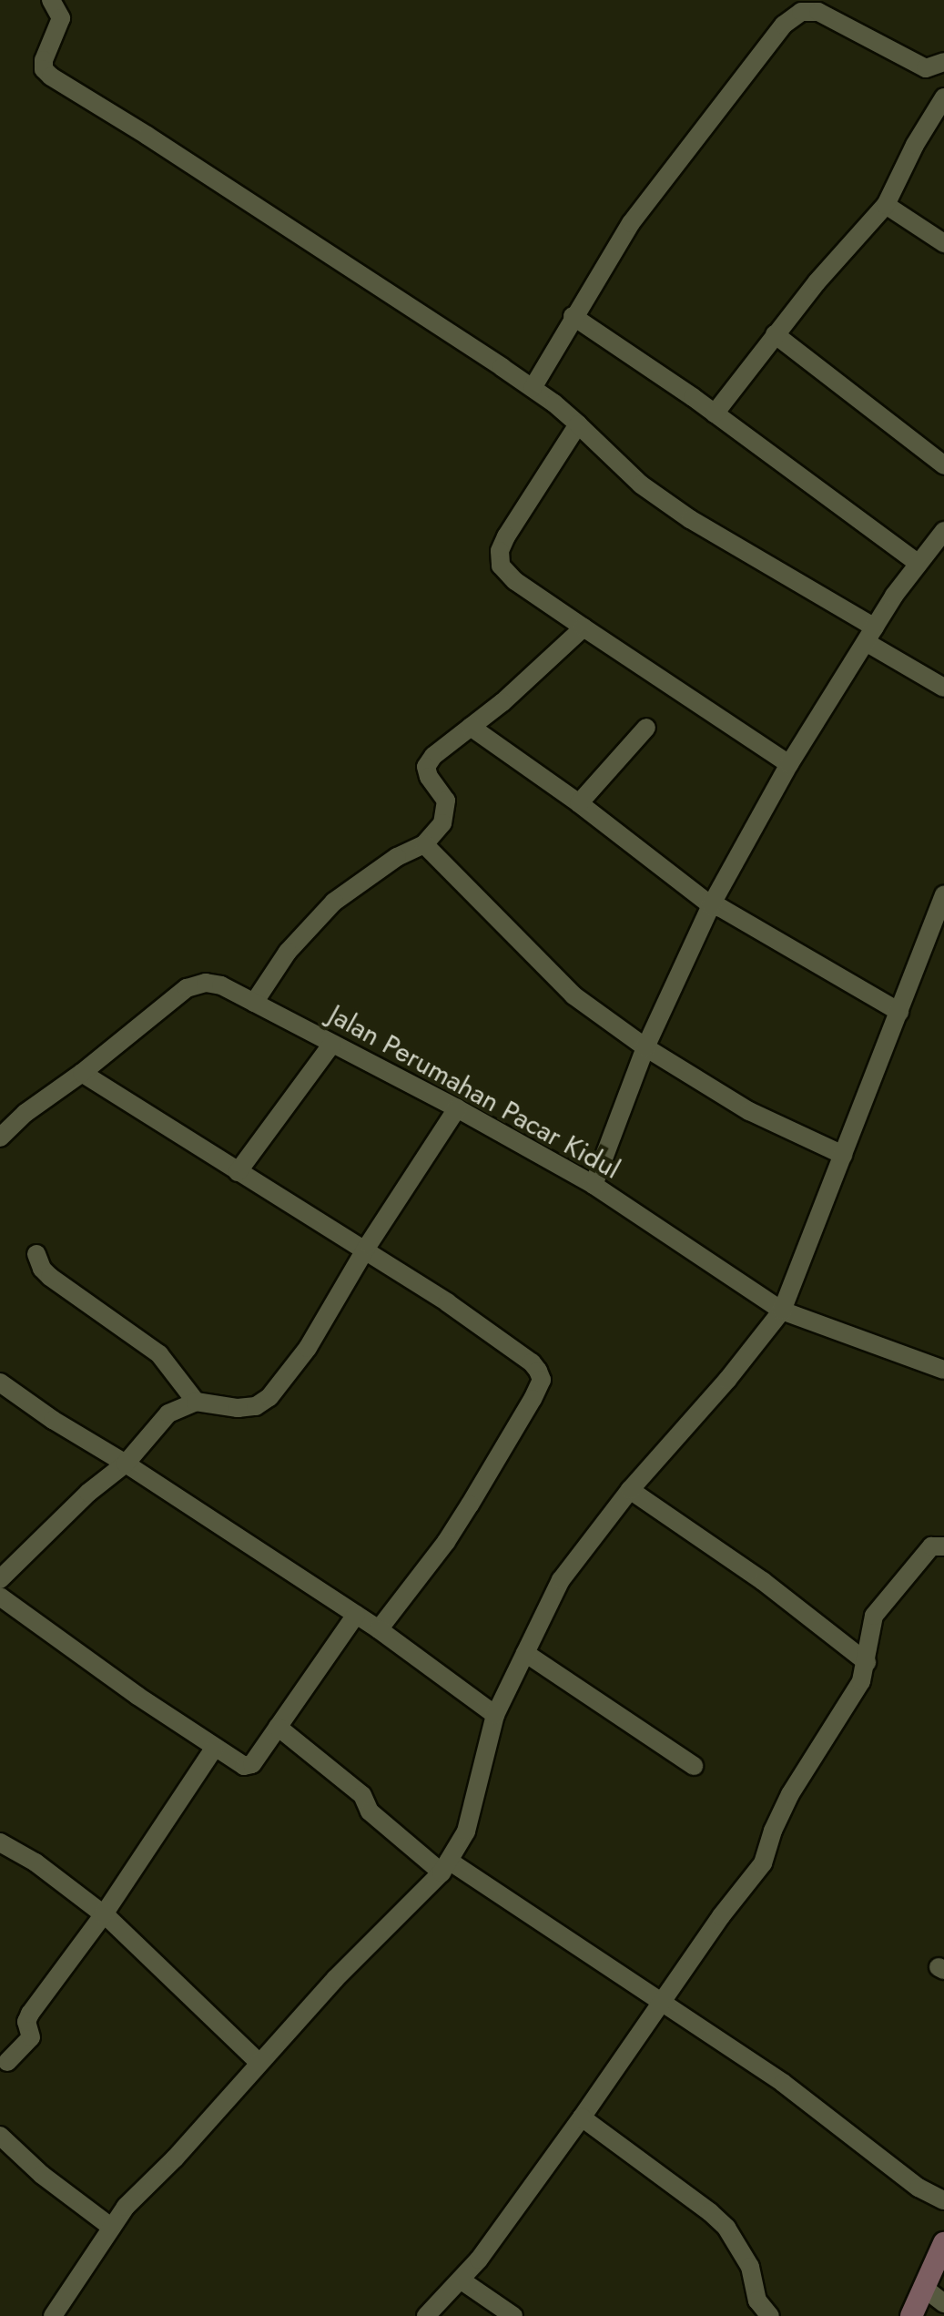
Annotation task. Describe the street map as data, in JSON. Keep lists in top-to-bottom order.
{
  "streets": {
    "street": ["Jalan Perumahan Pacar Kidul"]
  }
}
